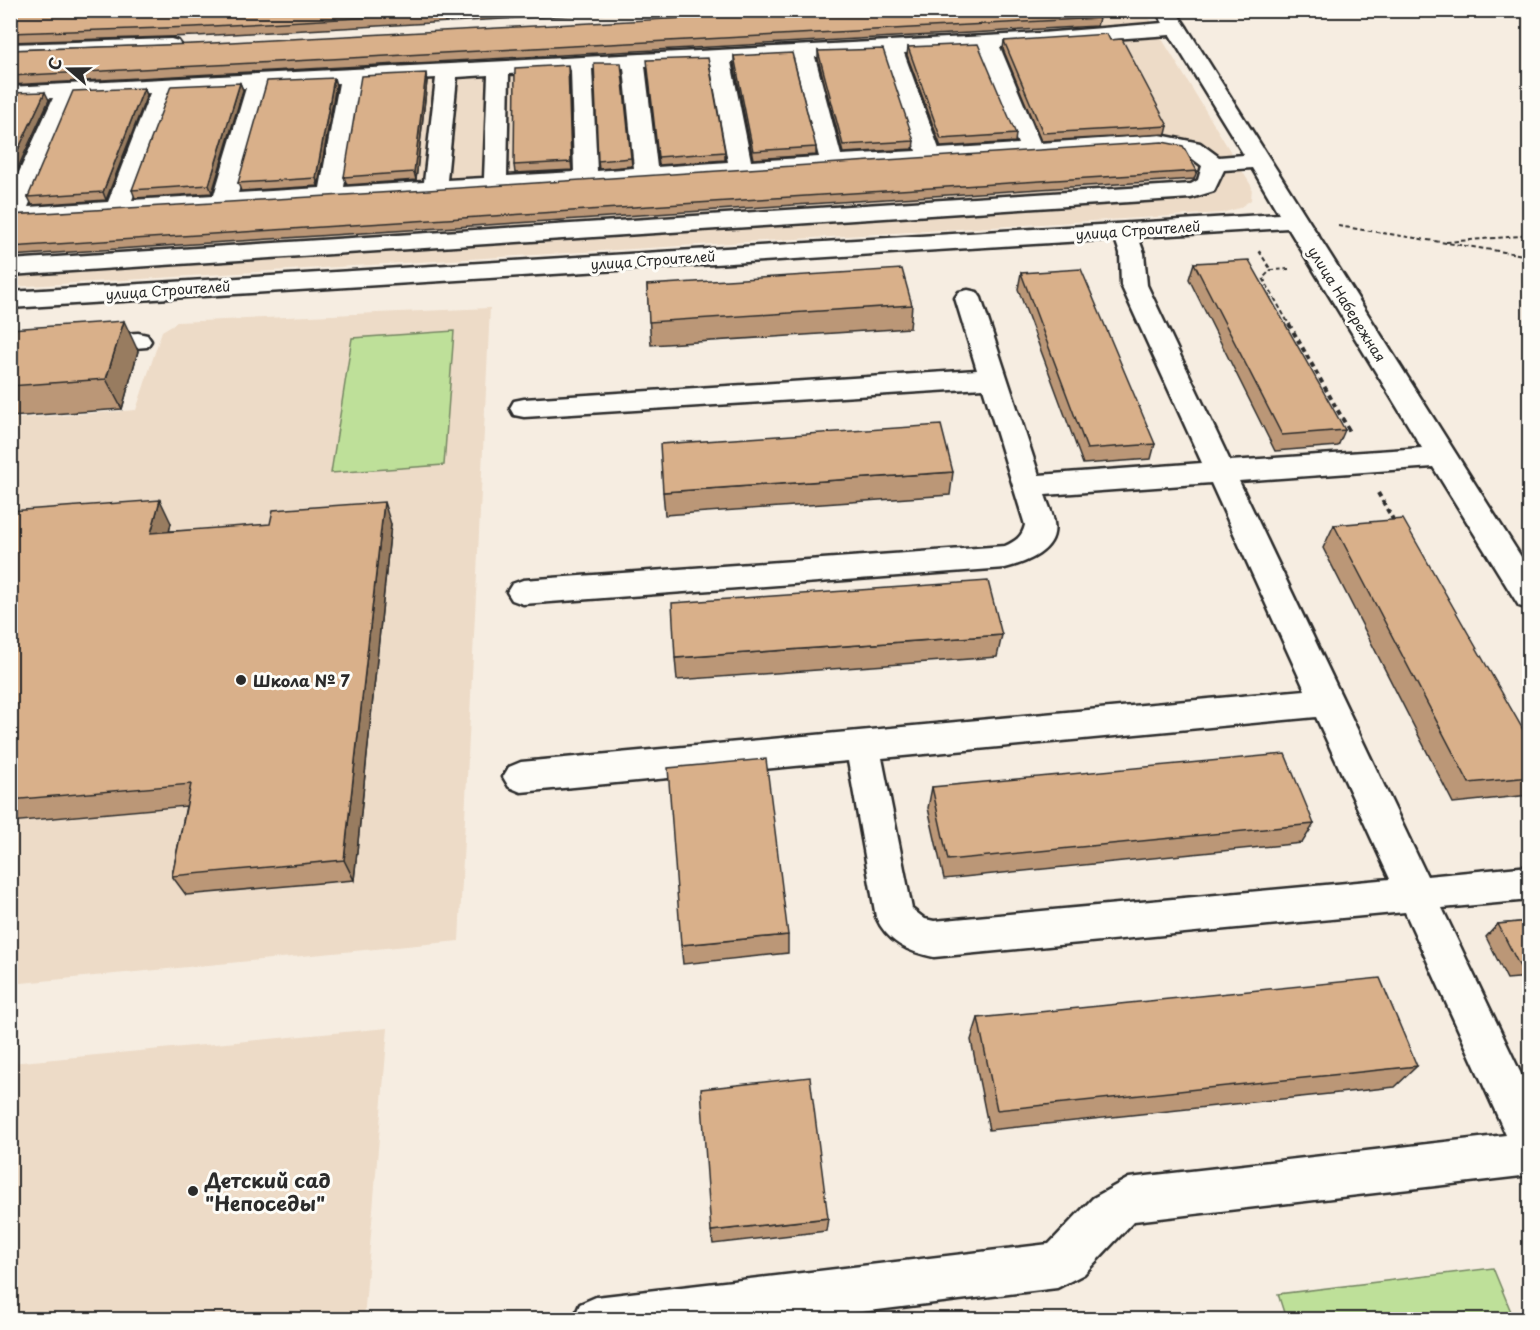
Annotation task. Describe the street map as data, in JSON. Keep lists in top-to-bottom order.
{
  "streets": {
    "street": ["улица Строителей", "улица Набережная"]
  },
  "crossings": [
    ["улица Строителей", "улица Набережная"]
  ],
  "places": ["Школа № 7", "Детский сад \"Непоседы\""],
  "north": "left"
}
